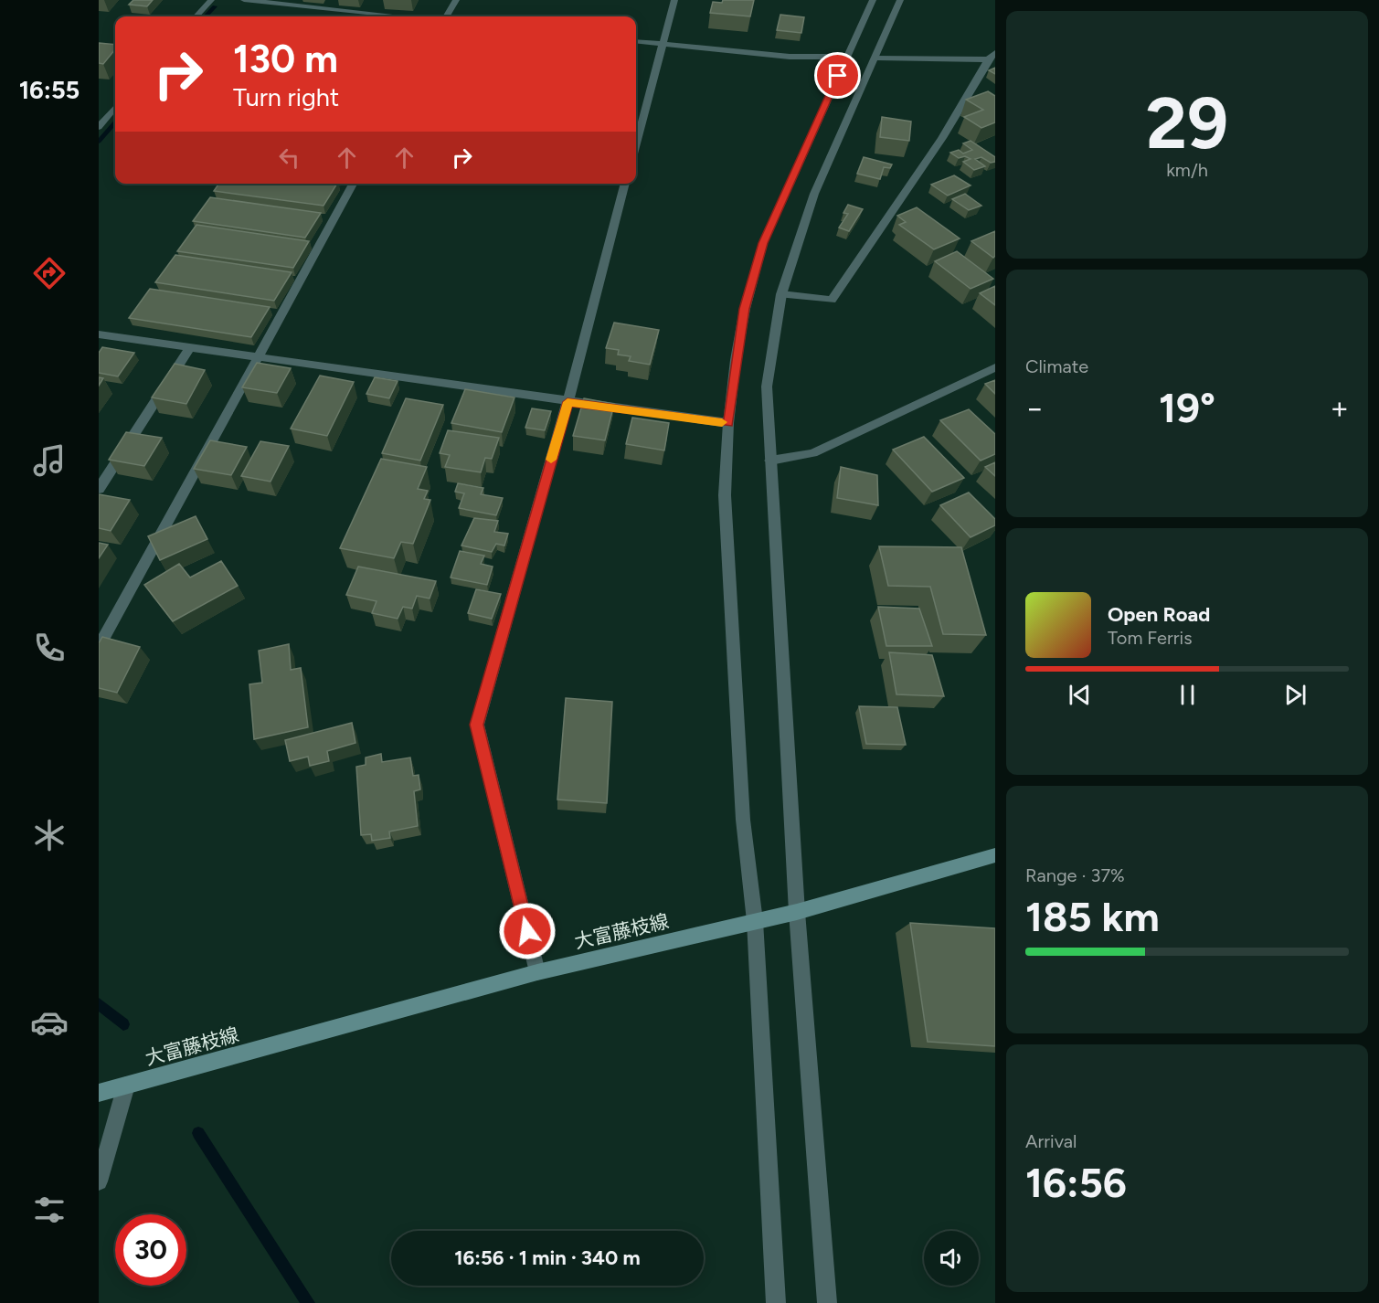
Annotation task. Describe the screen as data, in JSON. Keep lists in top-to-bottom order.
{
  "streets": {
    "main road": ["大富藤枝線"]
  },
  "page": {
    "tabs": "16:55",
    "tile": [
      ["29", "km/h"],
      "Climate",
      ["Range · 37%", "185 km"],
      ["Arrival", "16:56"]
    ],
    "turn": ["130 m", "Turn right"],
    "heat": ["−", "19°", "+"],
    "song": ["Open Road", "Tom Ferris"],
    "limit": "30",
    "trip": "16:56 · 1 min · 340 m"
  }
}
